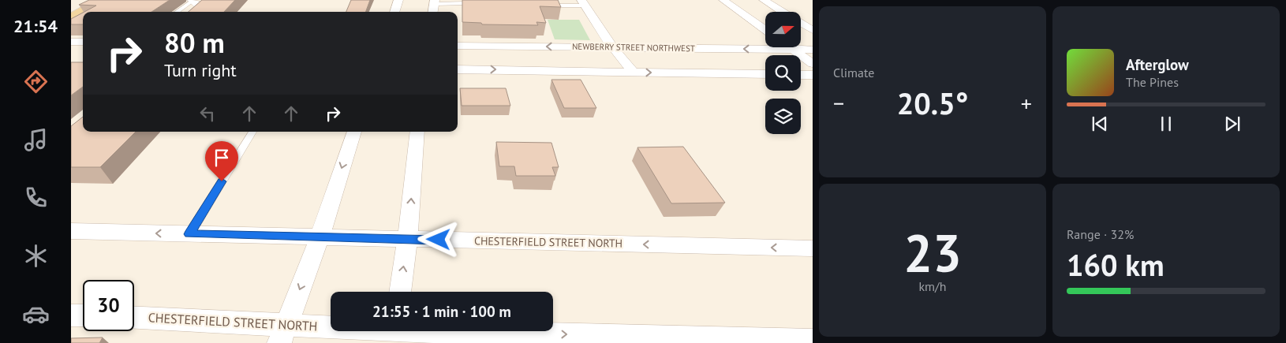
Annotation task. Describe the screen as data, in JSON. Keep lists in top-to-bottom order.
{
  "streets": {
    "street": ["NEWBERRY STREET NORTHWEST", "CHESTERFIELD STREET NORTH"]
  },
  "north": "right",
  "page": {
    "tabs": "21:54",
    "tile": [
      "Climate",
      ["23", "km/h"],
      ["Range · 32%", "160 km"]
    ],
    "turn": ["80 m", "Turn right"],
    "song": ["Afterglow", "The Pines"],
    "heat": ["−", "20.5°", "+"],
    "limit": "30",
    "trip": "21:55 · 1 min · 100 m"
  }
}
